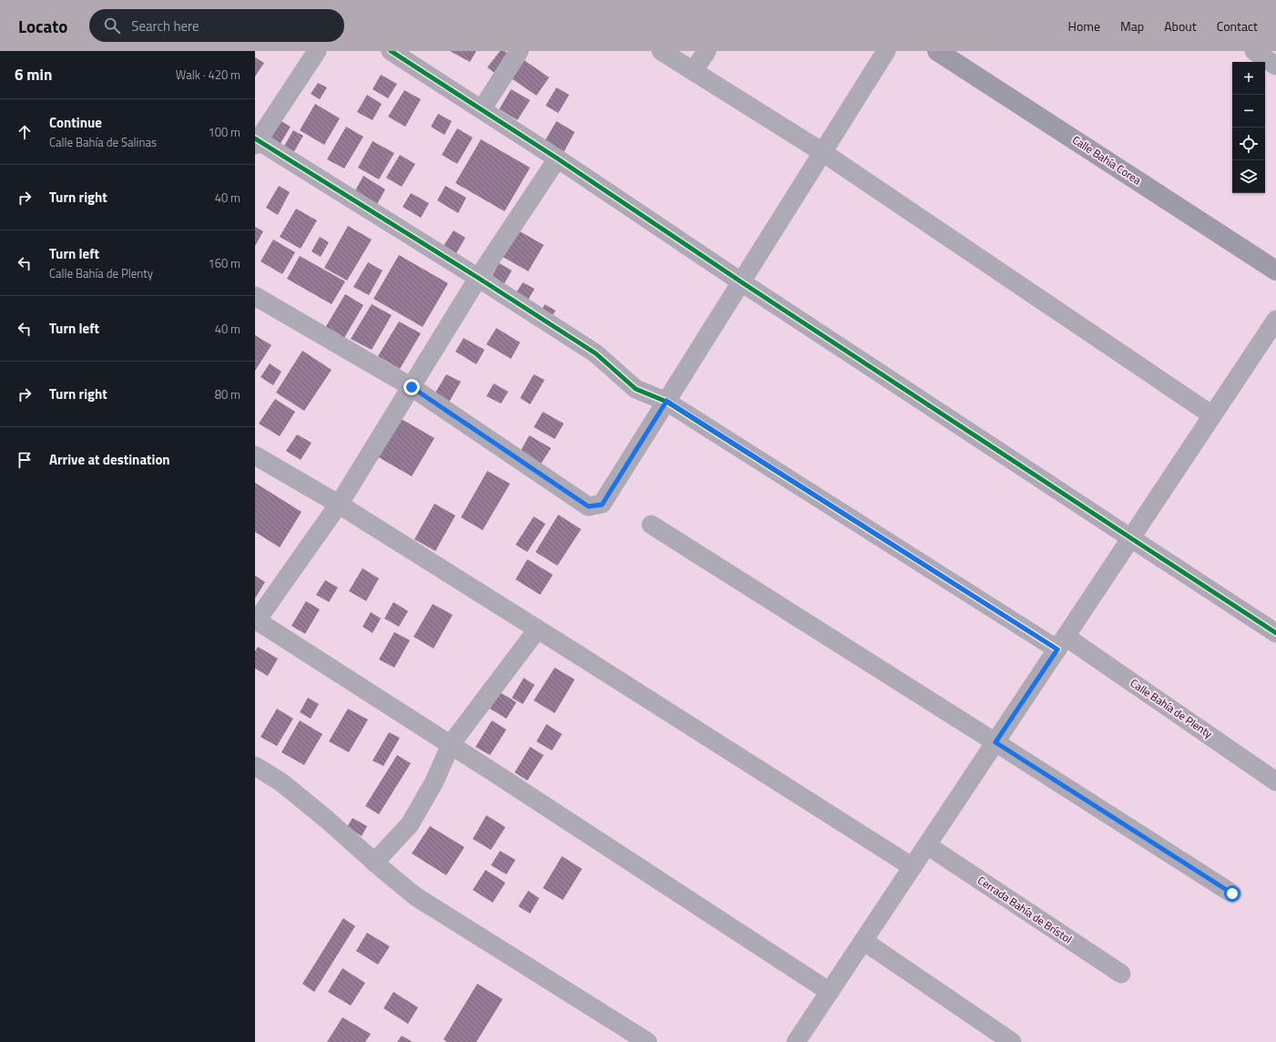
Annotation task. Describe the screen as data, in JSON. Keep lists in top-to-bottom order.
{
  "streets": {
    "main road": ["Calle Bahía Corea"],
    "street": ["Calle Bahía de Plenty", "Cerrada Bahía de Brístol"]
  },
  "page": {
    "header": "Locato",
    "search": "Search here",
    "nav": [
      "Home",
      "Map",
      "About",
      "Contact"
    ],
    "heading": ["6 min", "Walk · 420 m"],
    "map_buttons": ["+", "−"],
    "list": [
      ["Continue", "Calle Bahía de Salinas", "100 m"],
      ["Turn right", "40 m"],
      ["Turn left", "Calle Bahía de Plenty", "160 m"],
      ["Turn left", "40 m"],
      ["Turn right", "80 m"],
      "Arrive at destination"
    ]
  }
}
